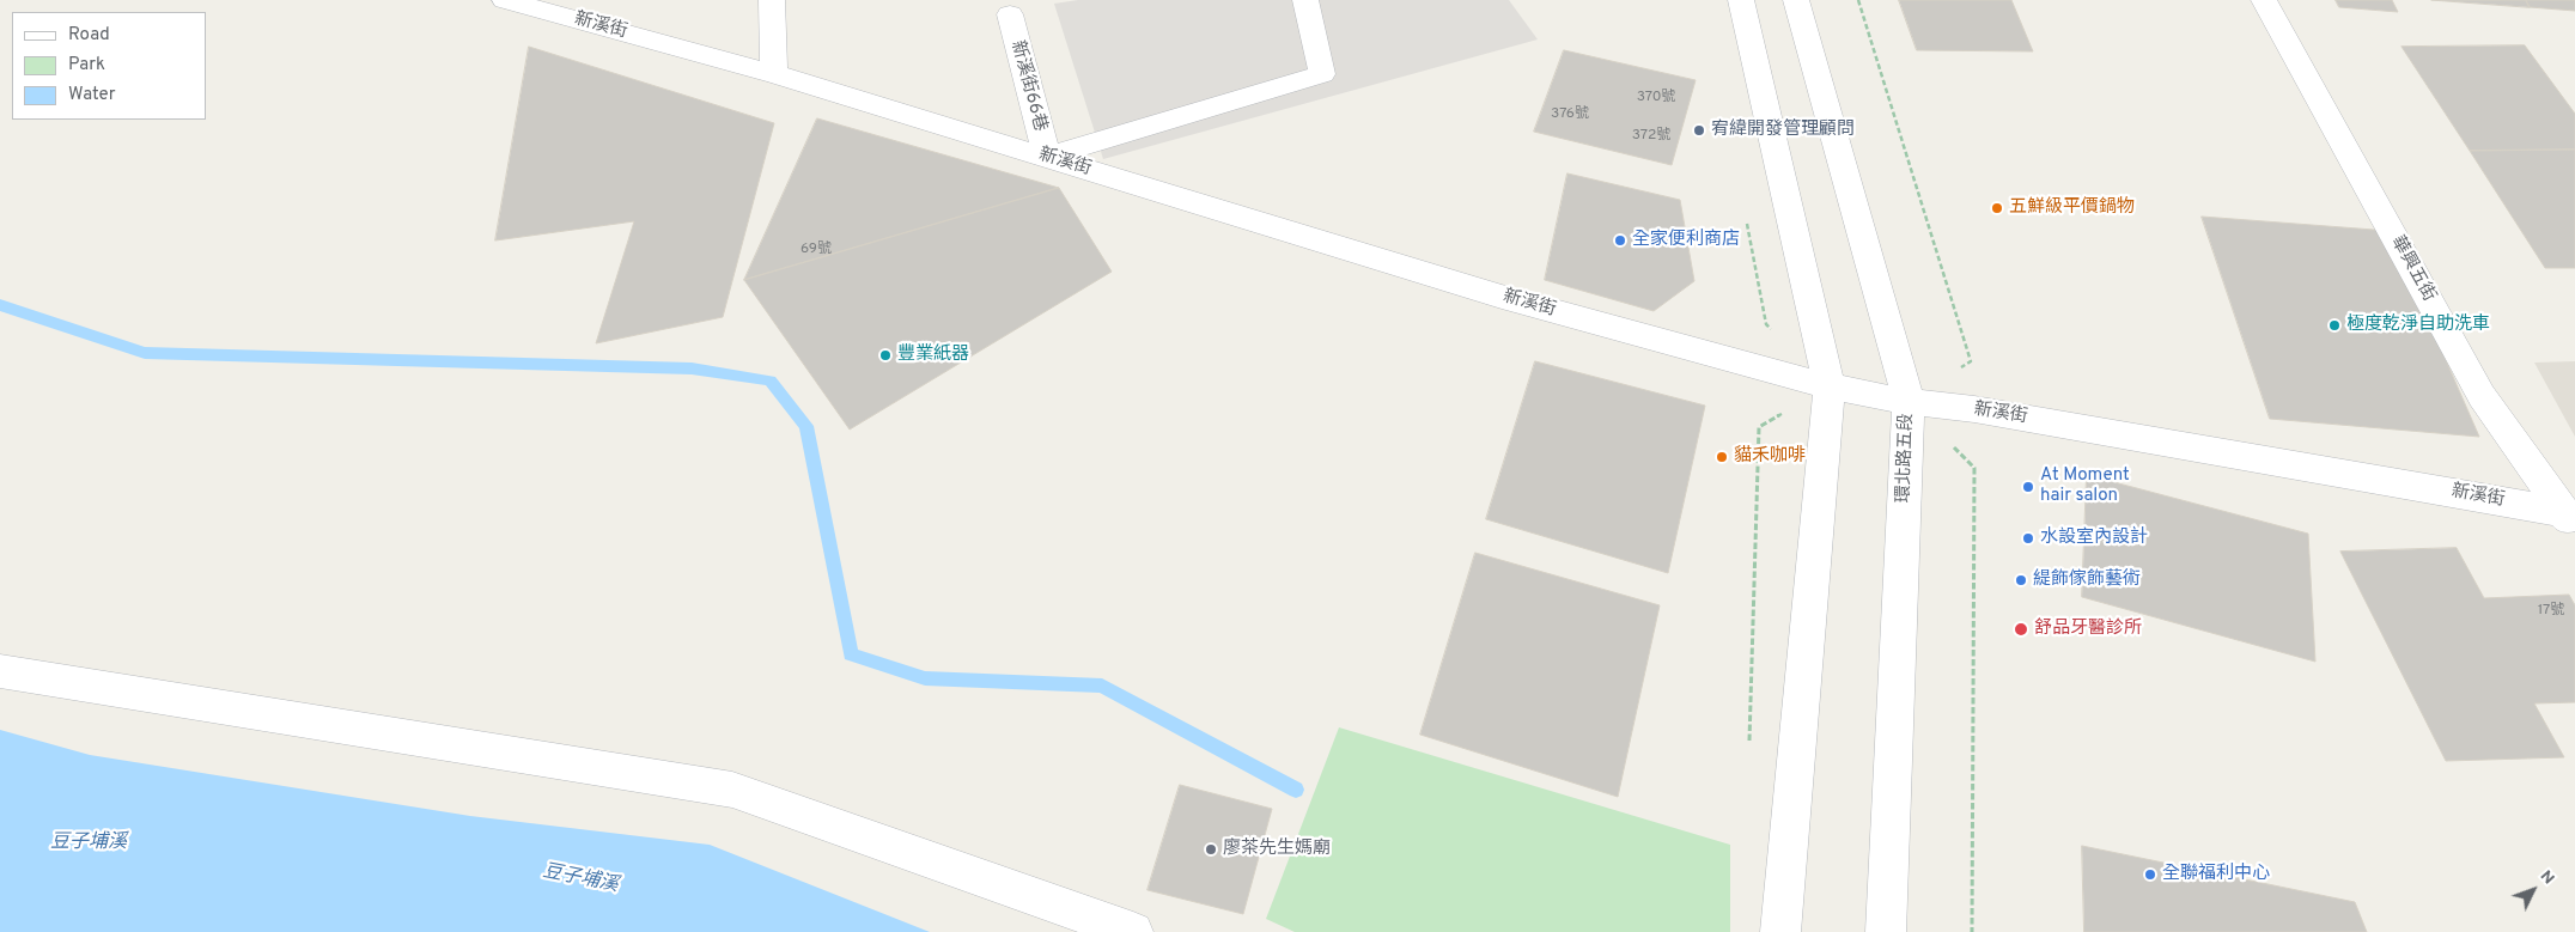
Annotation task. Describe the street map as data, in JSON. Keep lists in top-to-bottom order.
{
  "streets": {
    "street": [
      "新溪街",
      "新溪街66巷",
      "華興五街",
      "環北路五段"
    ]
  },
  "crossings": [
    ["新溪街", "新溪街66巷"],
    ["新溪街", "華興五街"],
    ["新溪街", "環北路五段"]
  ],
  "water": ["豆子埔溪"],
  "places": [
    "宥緯開發管理顧問",
    "五鮮級平價鍋物",
    "全家便利商店",
    "極度乾淨自助洗車",
    "豐業紙器",
    "貓禾咖啡",
    "At Moment hair salon",
    "水設室內設計",
    "緹飾傢飾藝術",
    "舒品牙醫診所",
    "廖茶先生媽廟",
    "全聯福利中心"
  ],
  "house_numbers": [
    "370號",
    "376號",
    "372號",
    "69號",
    "17號"
  ],
  "legend": ["Road", "Park", "Water"],
  "north": "top right"
}
